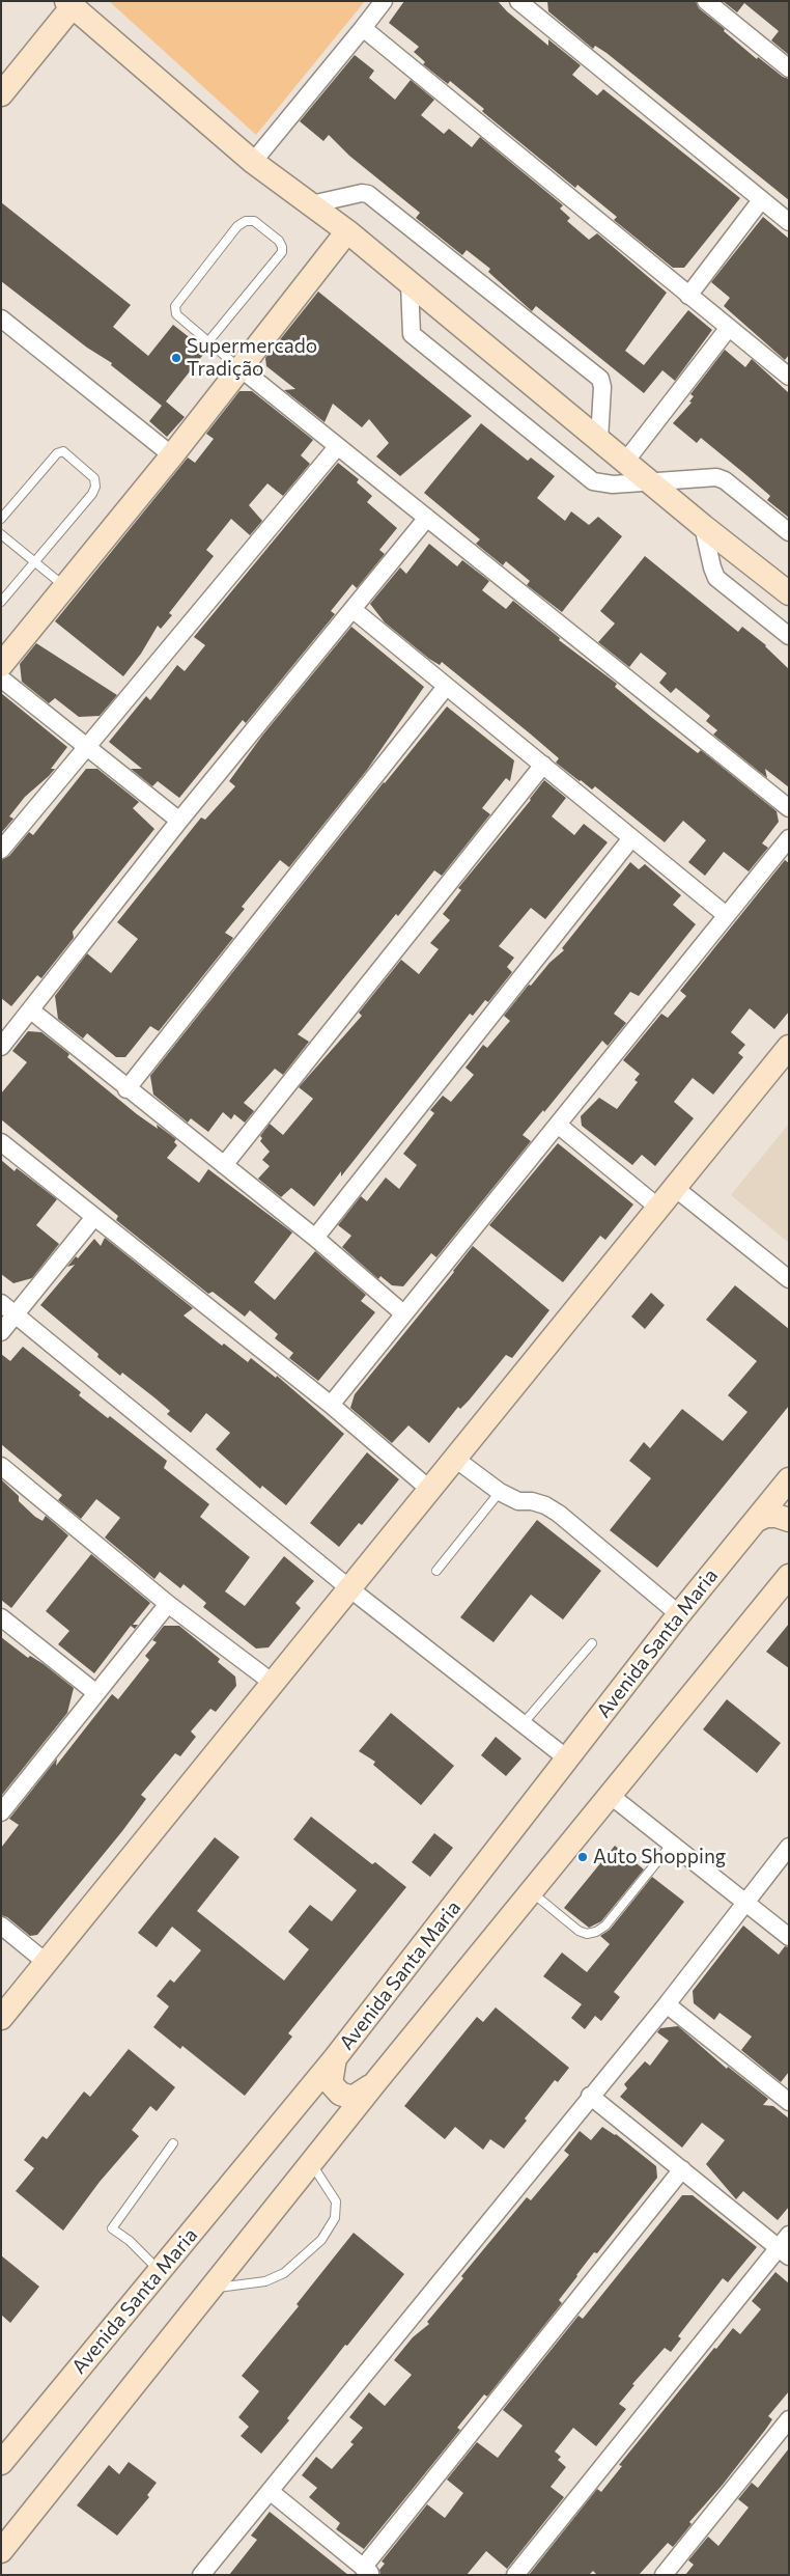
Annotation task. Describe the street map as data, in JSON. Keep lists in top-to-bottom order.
{
  "streets": {
    "street": ["Avenida Santa Maria"]
  },
  "places": ["Supermercado Tradição", "Auto Shopping"]
}
